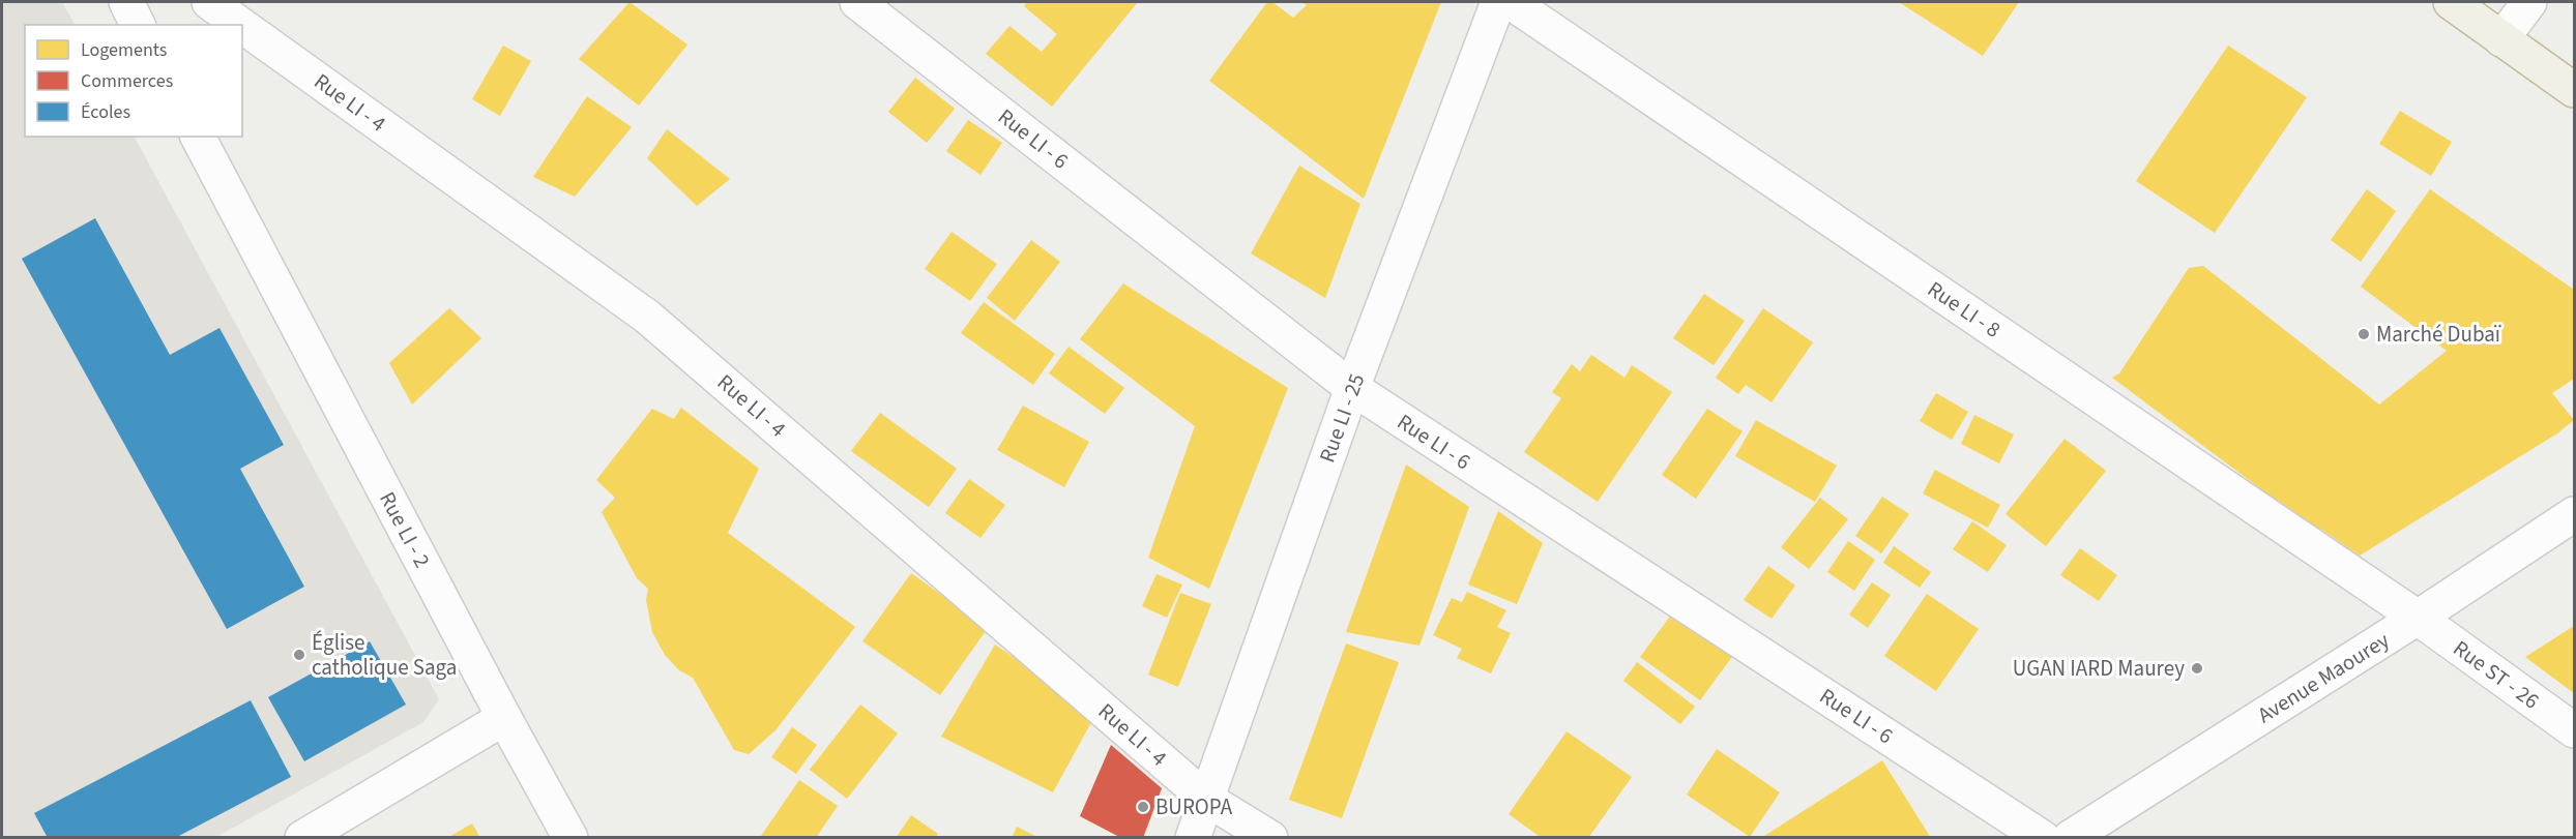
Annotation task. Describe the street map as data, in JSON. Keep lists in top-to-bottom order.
{
  "streets": {
    "street": [
      "Rue LI - 4",
      "Rue LI - 6",
      "Rue LI - 8",
      "Rue LI - 25",
      "Rue LI - 2",
      "Rue ST - 26",
      "Avenue Maourey"
    ]
  },
  "crossings": [
    ["Rue LI - 4", "Rue LI - 25"],
    ["Rue LI - 6", "Rue LI - 25"],
    ["Rue LI - 8", "Rue ST - 26"],
    ["Rue LI - 8", "Avenue Maourey"],
    ["Rue ST - 26", "Avenue Maourey"]
  ],
  "places": [
    "Marché Dubaï",
    "Église catholique Saga",
    "UGAN IARD Maurey",
    "BUROPA"
  ],
  "legend": ["Logements", "Commerces", "Écoles"]
}
